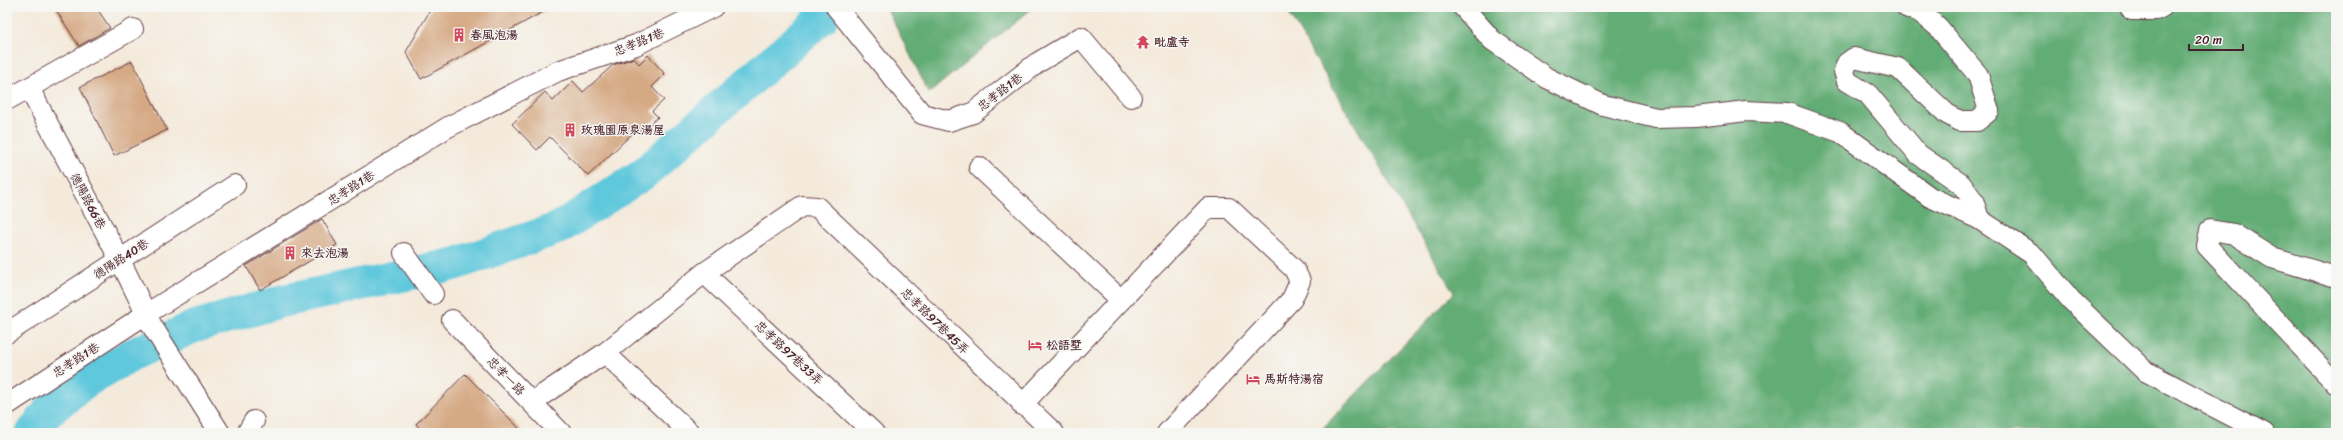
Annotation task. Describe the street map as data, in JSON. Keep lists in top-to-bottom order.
{
  "streets": {
    "street": [
      "忠孝路1巷",
      "德陽路66巷",
      "德陽路40巷",
      "忠孝路97巷45弄",
      "忠孝路97巷33弄",
      "忠孝一路"
    ]
  },
  "crossings": [
    ["忠孝路1巷", "德陽路66巷"],
    ["德陽路66巷", "德陽路40巷"],
    ["忠孝路97巷45弄", "忠孝路97巷33弄"]
  ],
  "places": {
    "building": ["春風泡湯", "玫瑰園原泉湯屋", "來去泡湯"],
    "temple": ["毗盧寺"],
    "hotel": ["松語墅", "馬斯特湯宿"]
  },
  "scale_bar": "20 m"
}
